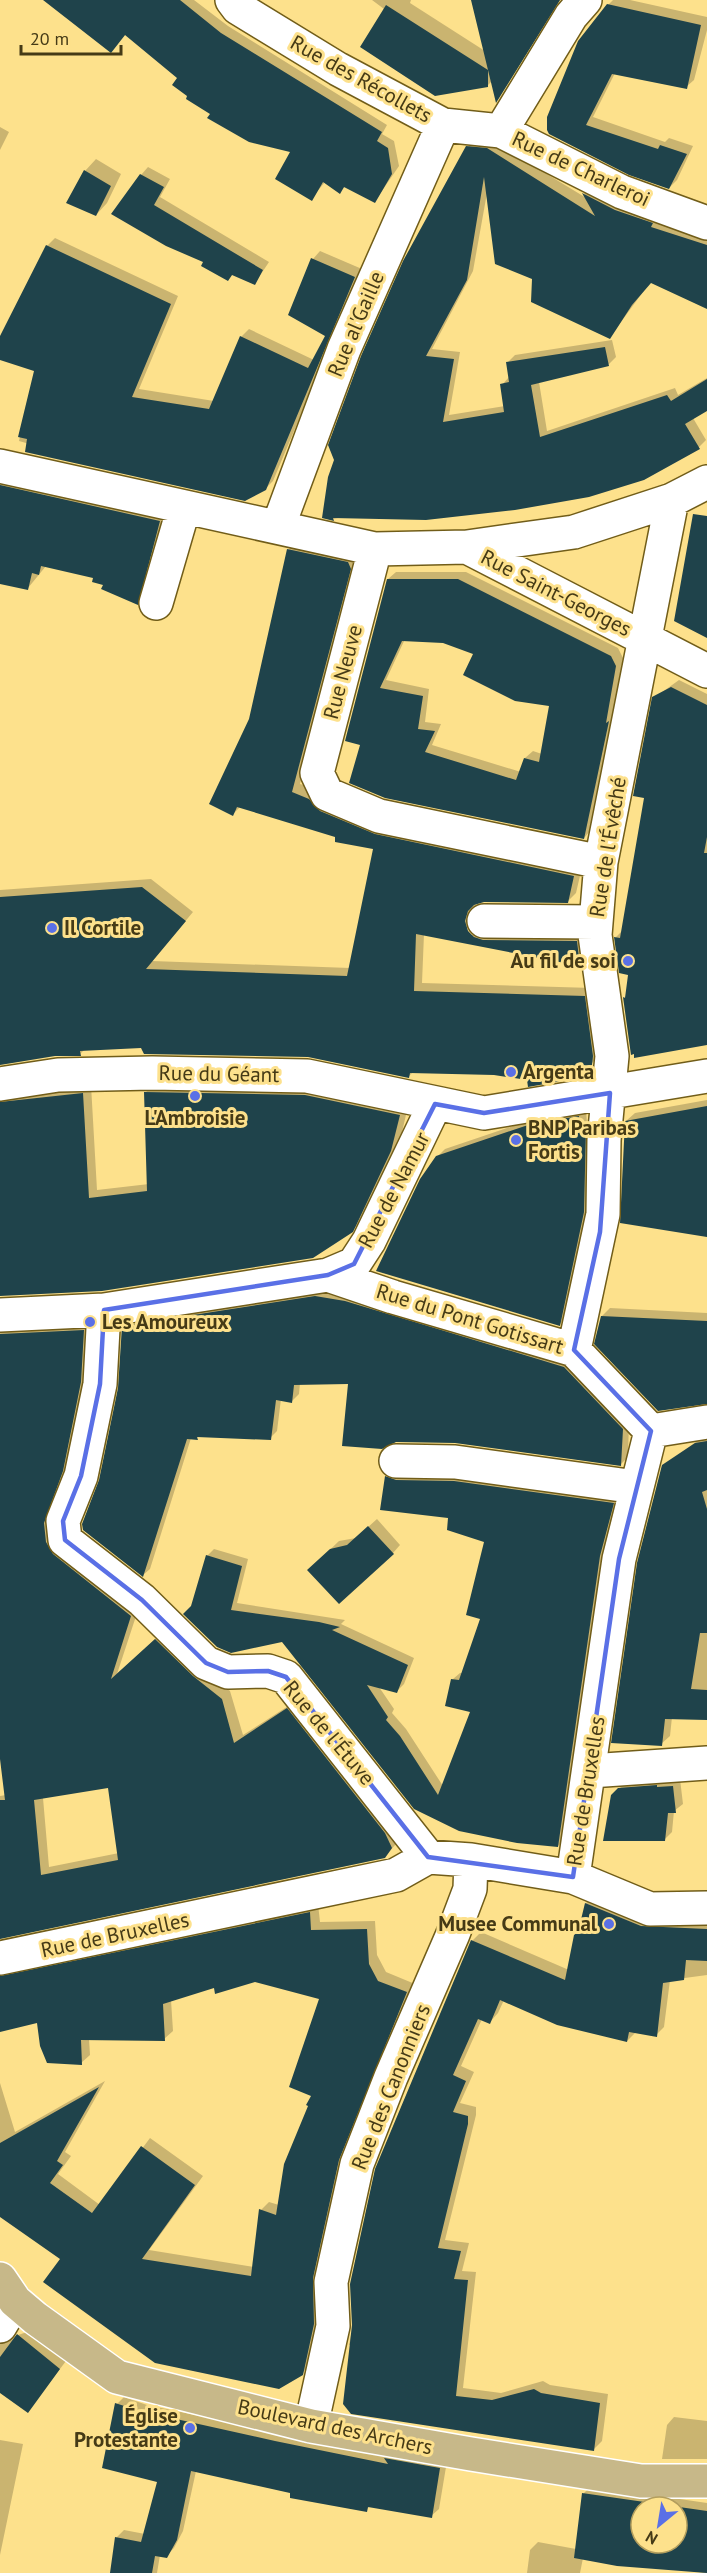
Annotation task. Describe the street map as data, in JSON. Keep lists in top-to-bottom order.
{
  "streets": {
    "main road": ["Boulevard des Archers"],
    "street": [
      "Rue des Récollets",
      "Rue de Charleroi",
      "Rue al'Gaille",
      "Rue Saint-Georges",
      "Rue Neuve",
      "Rue de l'Évêché",
      "Rue du Géant",
      "Rue de Namur",
      "Rue du Pont Gotissart",
      "Rue de l'Étuve",
      "Rue de Bruxelles",
      "Rue des Canonniers"
    ]
  },
  "crossings": [
    ["Rue des Récollets", "Rue de Charleroi"],
    ["Rue des Récollets", "Rue al'Gaille"],
    ["Rue al'Gaille", "Rue Saint-Georges"],
    ["Rue Saint-Georges", "Rue Neuve"],
    ["Rue Saint-Georges", "Rue de l'Évêché"],
    ["Rue Neuve", "Rue de l'Évêché"],
    ["Rue de l'Évêché", "Rue du Pont Gotissart"],
    ["Rue du Géant", "Rue de Namur"],
    ["Rue de Namur", "Rue du Pont Gotissart"],
    ["Rue de Namur", "Rue de l'Étuve"],
    ["Rue du Pont Gotissart", "Rue de Bruxelles"],
    ["Rue de l'Étuve", "Rue de Bruxelles"],
    ["Rue de Bruxelles", "Rue des Canonniers"],
    ["Rue des Canonniers", "Boulevard des Archers"]
  ],
  "places": [
    "Il Cortile",
    "Au fil de soi",
    "Argenta",
    "L'Ambroisie",
    "BNP Paribas Fortis",
    "Les Amoureux",
    "Musee Communal",
    "Église Protestante"
  ],
  "scale_bar": "20 m",
  "north": "bottom left"
}
